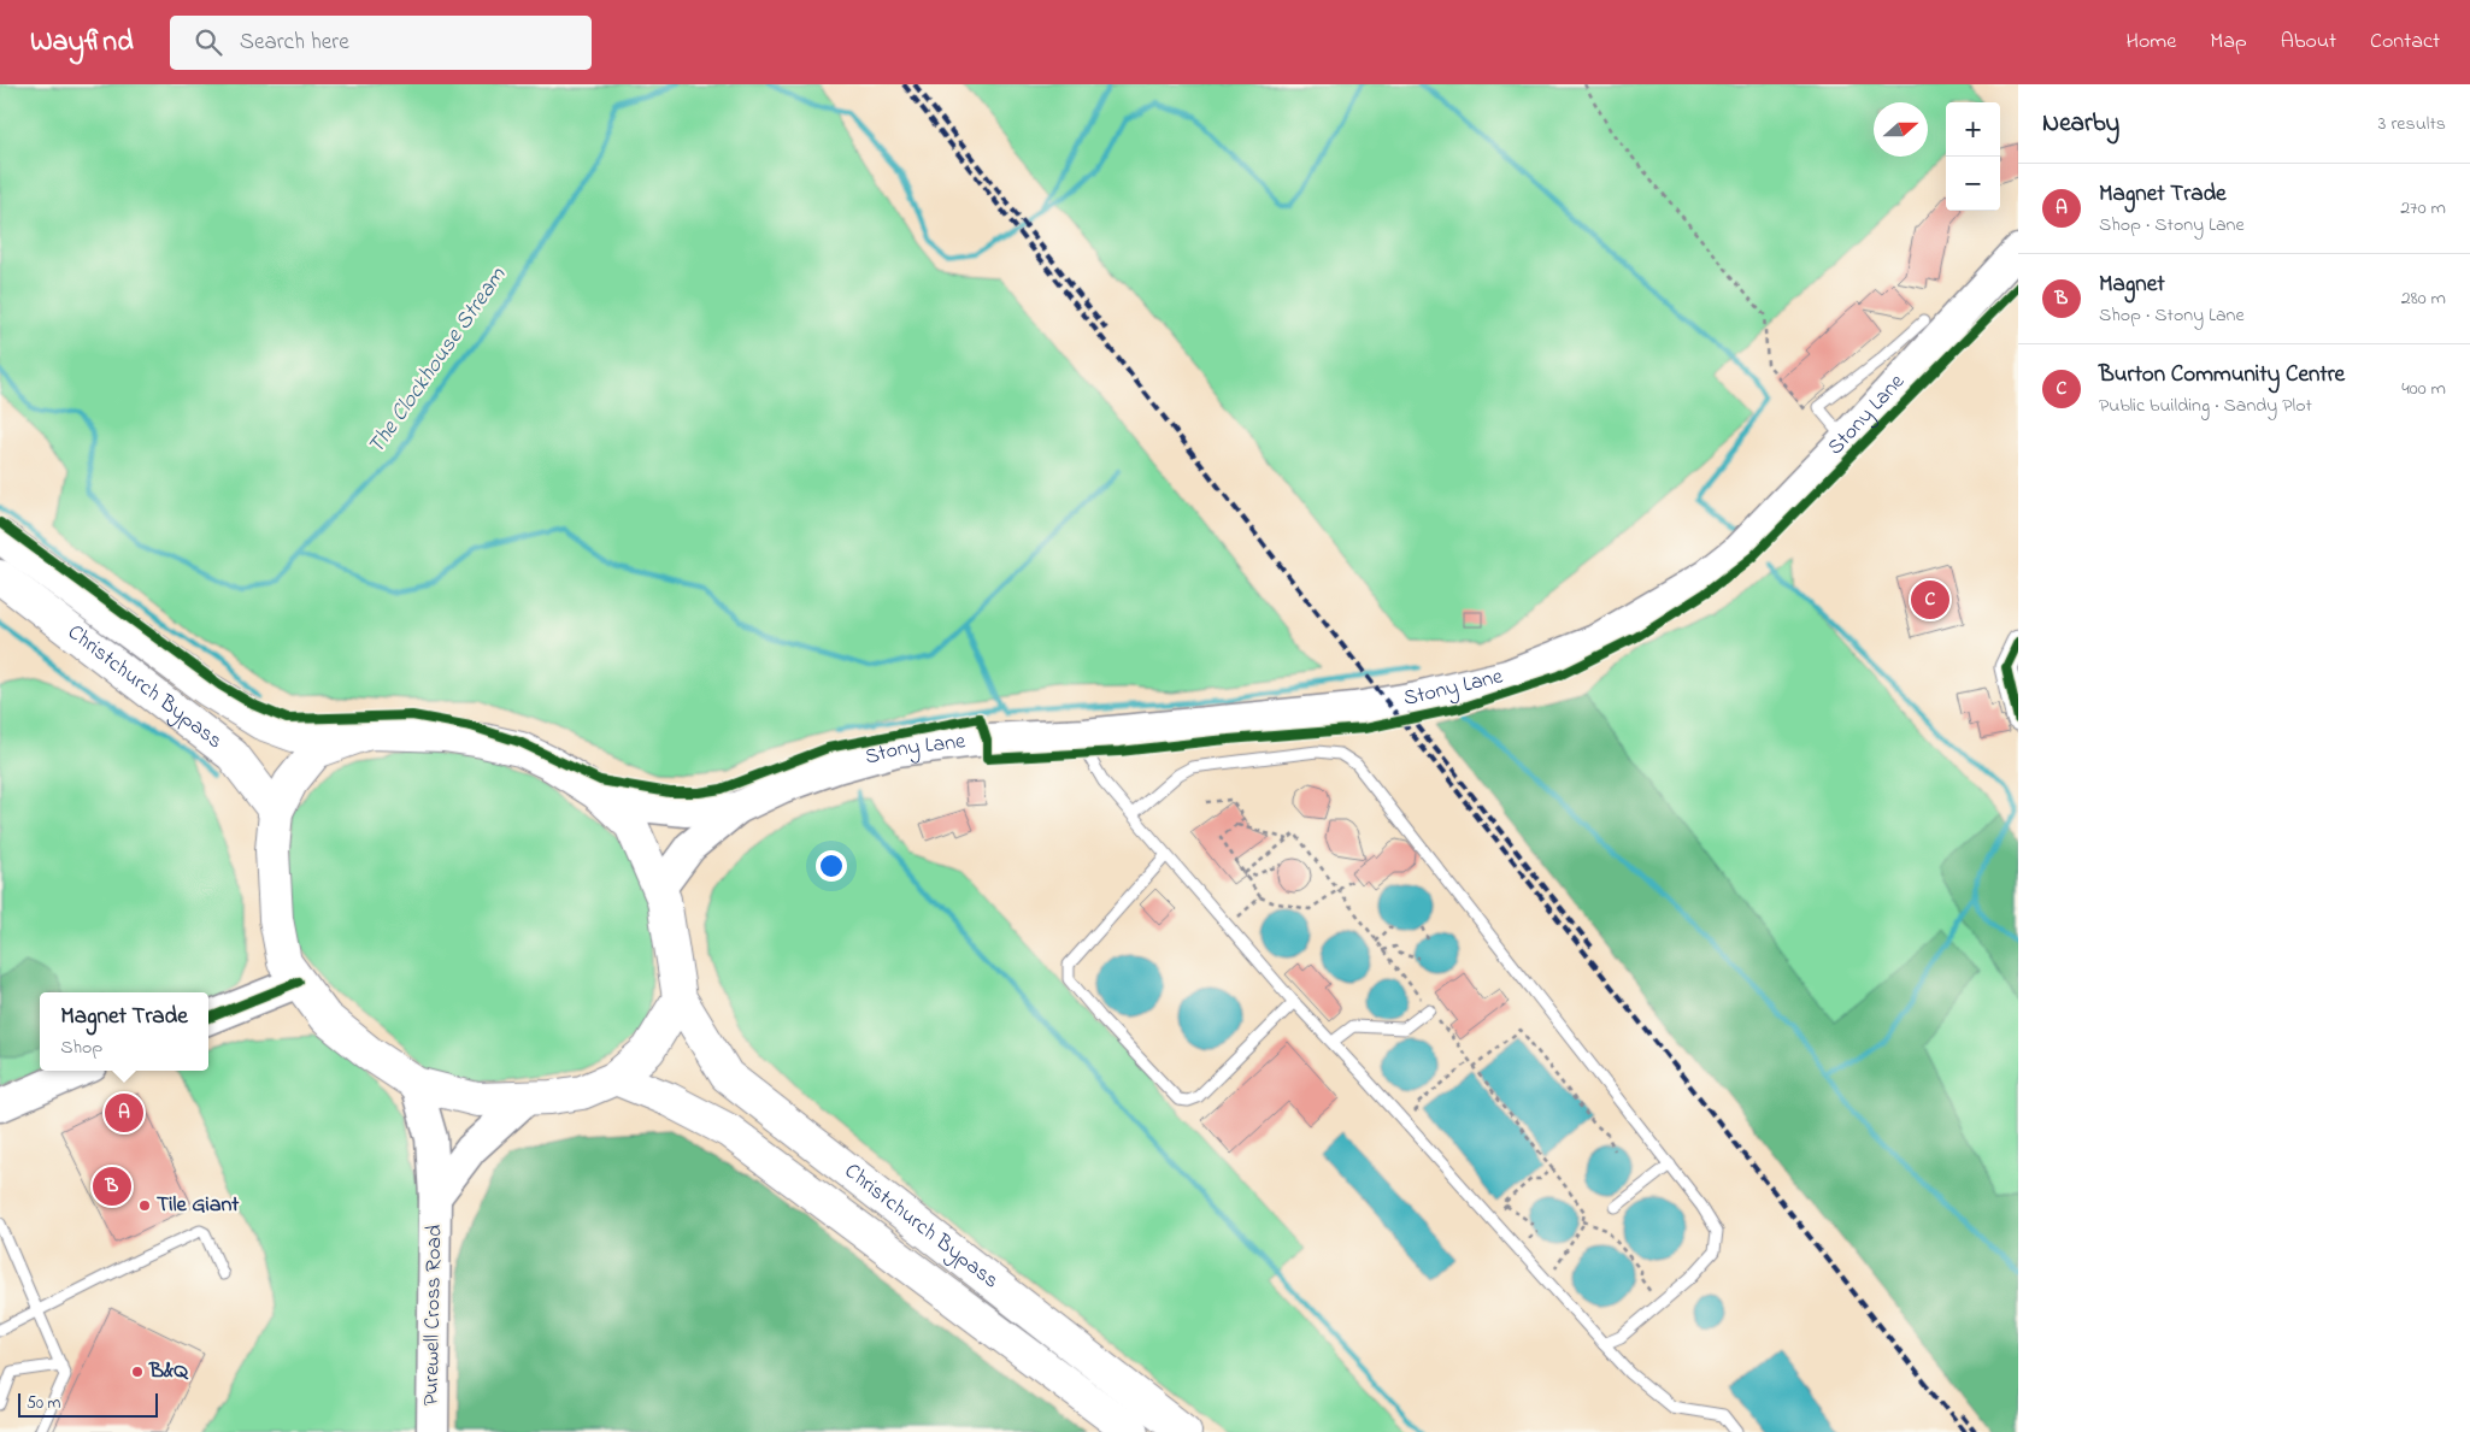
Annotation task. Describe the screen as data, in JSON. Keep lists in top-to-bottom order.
{
  "streets": {
    "main road": ["Stony Lane", "Christchurch Bypass", "Purewell Cross Road"]
  },
  "crossings": [
    ["Stony Lane", "Christchurch Bypass"]
  ],
  "water": ["The Clockhouse Stream"],
  "places": ["Tile Giant", "B&Q"],
  "scale_bar": "50 m",
  "north": "right",
  "page": {
    "header": "Wayfind",
    "search": "Search here",
    "nav": [
      "Home",
      "Map",
      "About",
      "Contact"
    ],
    "heading": ["Nearby", "3 results"],
    "map_buttons": ["+", "−"],
    "list": [
      {
        "mark": "A",
        "name": "Magnet Trade",
        "note": "Shop · Stony Lane",
        "value": "270 m"
      },
      {
        "mark": "B",
        "name": "Magnet",
        "note": "Shop · Stony Lane",
        "value": "280 m"
      },
      {
        "mark": "C",
        "name": "Burton Community Centre",
        "note": "Public building · Sandy Plot",
        "value": "400 m"
      }
    ],
    "pins": ["C", "A", "B"],
    "popup": ["Magnet Trade", "Shop"],
    "scale": "50 m"
  }
}
